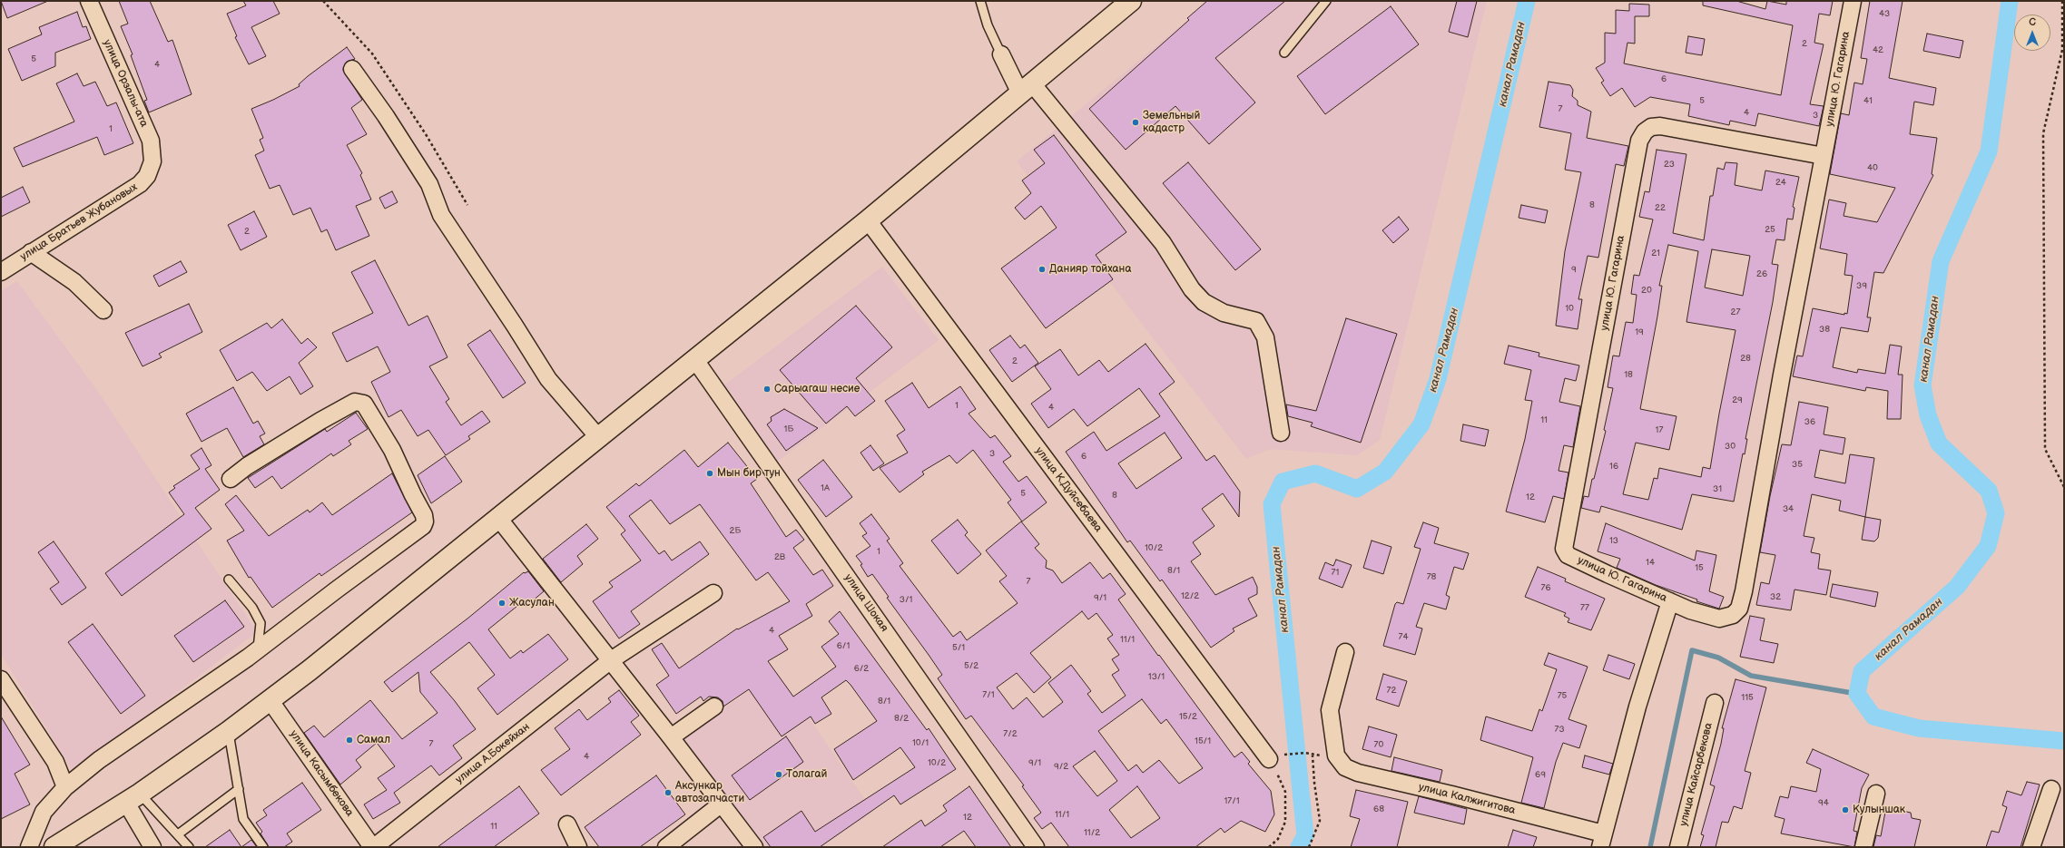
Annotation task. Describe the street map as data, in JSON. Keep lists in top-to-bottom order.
{
  "streets": {
    "street": [
      "улица Ю. Гагарина",
      "улица Орзалы-ата",
      "улица Братьев Жубановых",
      "улица К.Дуйсебаева",
      "улица Шокая",
      "улица А.Бокейхан",
      "улица Касымбекова",
      "улица Кайсарбекова",
      "улица Калжигитова"
    ]
  },
  "crossings": [
    ["улица Ю. Гагарина", "улица Калжигитова"],
    ["улица Орзалы-ата", "улица Братьев Жубановых"],
    ["улица А.Бокейхан", "улица Касымбекова"]
  ],
  "water": ["канал Рамадан"],
  "places": [
    "Земельный кадастр",
    "Данияр тойхана",
    "Сарыагаш несие",
    "Мын бир тун",
    "Жасулан",
    "Самал",
    "Толагай",
    "Аксункар автозапчасти",
    "Кулыншак"
  ],
  "house_numbers": [
    "43",
    "2",
    "42",
    "5",
    "4",
    "6",
    "5",
    "41",
    "7",
    "4",
    "3",
    "1",
    "23",
    "40",
    "24",
    "8",
    "22",
    "25",
    "2",
    "21",
    "9",
    "26",
    "39",
    "20",
    "10",
    "27",
    "38",
    "19",
    "28",
    "2",
    "18",
    "29",
    "1",
    "4",
    "11",
    "36",
    "1Б",
    "17",
    "30",
    "3",
    "6",
    "35",
    "16",
    "1А",
    "31",
    "5",
    "8",
    "12",
    "34",
    "2Б",
    "13",
    "10/2",
    "1",
    "2В",
    "14",
    "15",
    "8/1",
    "71",
    "78",
    "7",
    "76",
    "12/2",
    "32",
    "9/1",
    "3/1",
    "77",
    "4",
    "74",
    "11/1",
    "6/1",
    "5/1",
    "5/2",
    "6/2",
    "13/1",
    "72",
    "7/1",
    "75",
    "115",
    "8/1",
    "15/2",
    "8/2",
    "73",
    "7/2",
    "15/1",
    "10/1",
    "7",
    "70",
    "4",
    "10/2",
    "9/1",
    "9/2",
    "69",
    "17/1",
    "94",
    "68",
    "11/1",
    "12",
    "11",
    "11/2"
  ],
  "north": "top"
}
